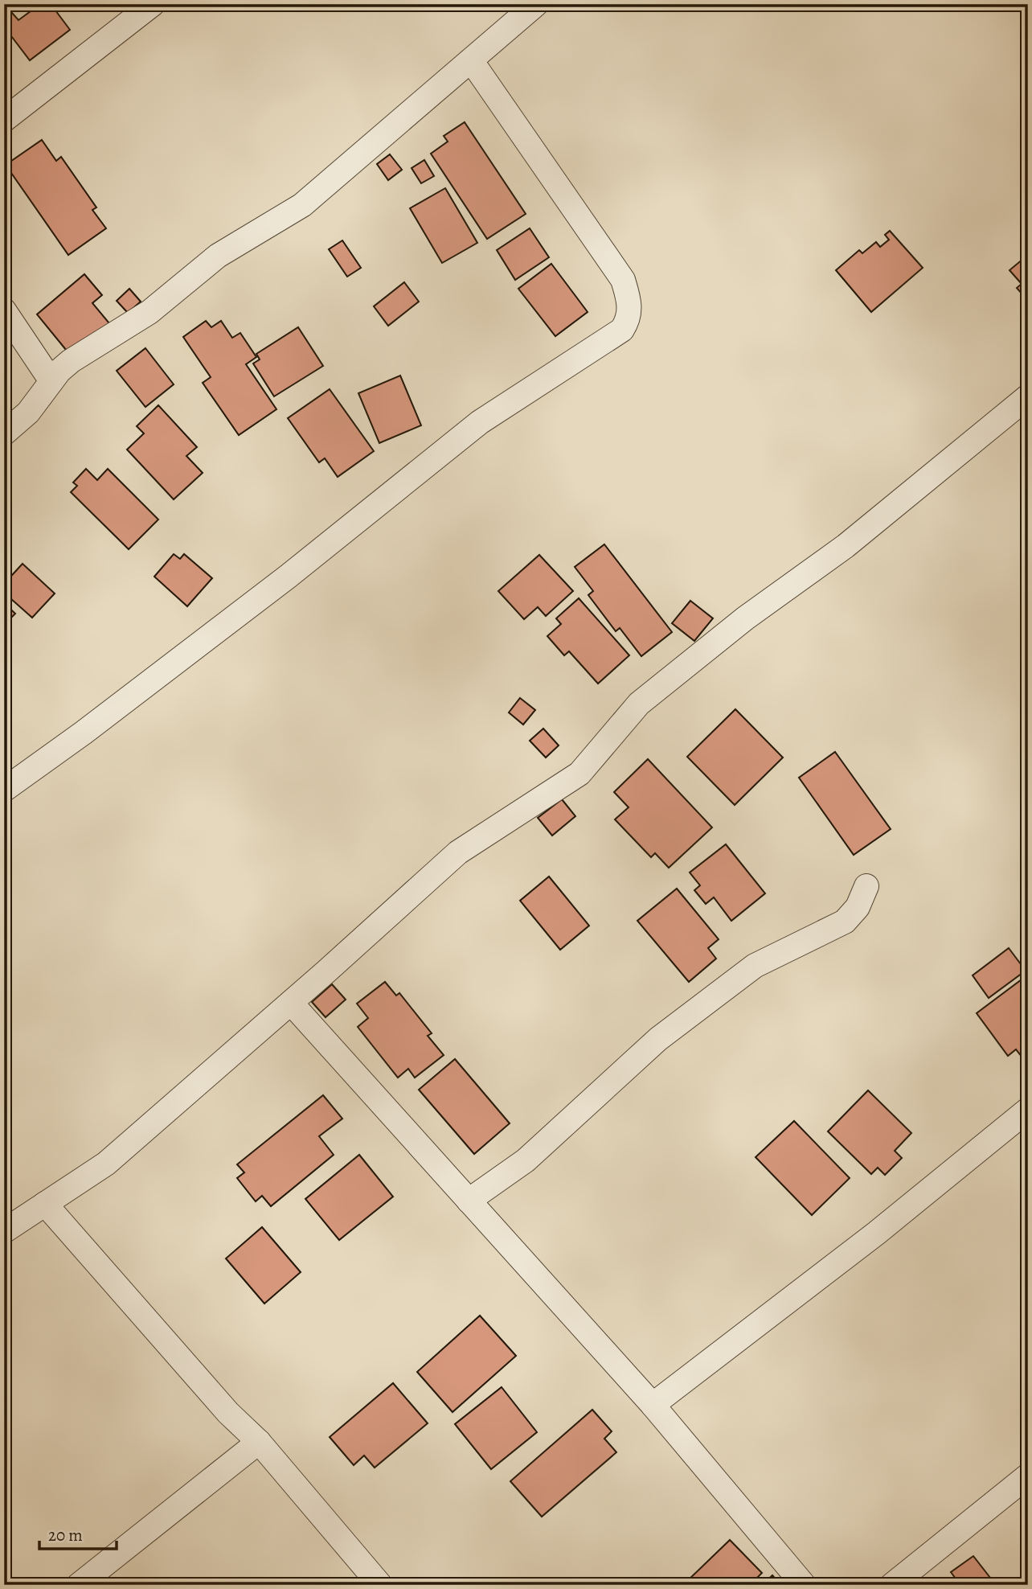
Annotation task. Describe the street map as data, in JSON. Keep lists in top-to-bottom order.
{
  "scale_bar": "20 m"
}
